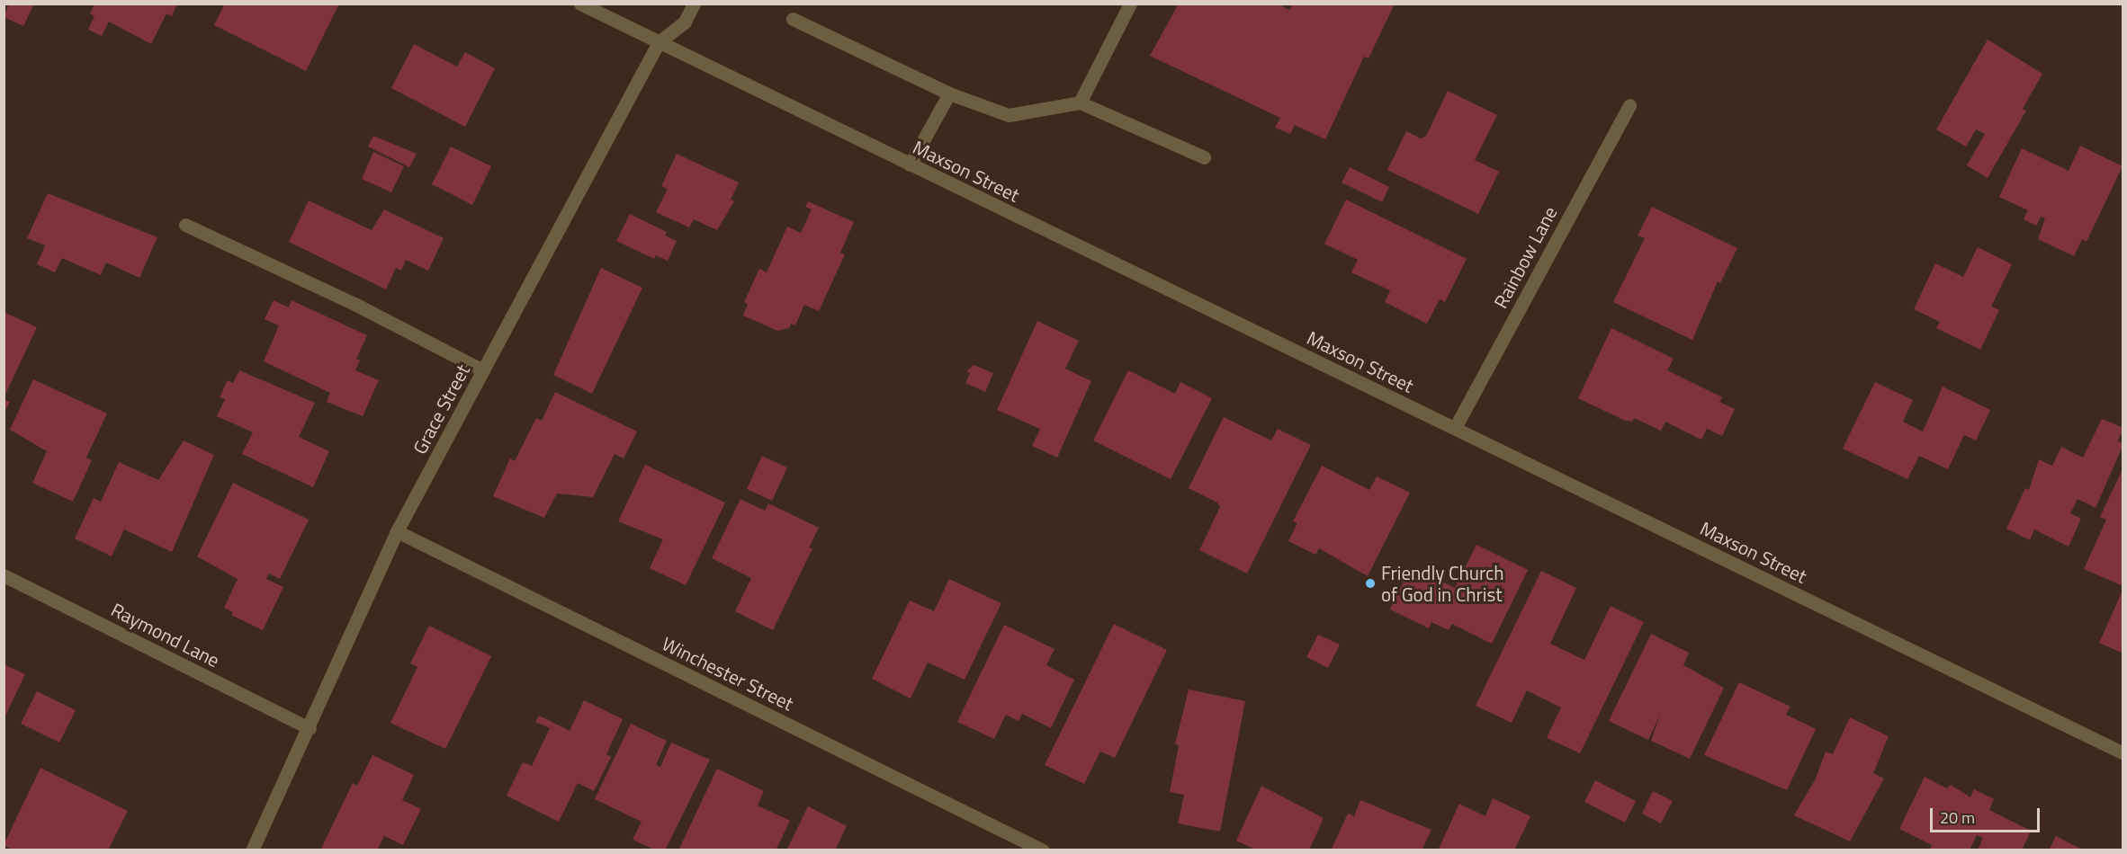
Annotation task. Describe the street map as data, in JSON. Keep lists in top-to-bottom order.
{
  "streets": {
    "street": [
      "Maxson Street",
      "Rainbow Lane",
      "Grace Street",
      "Raymond Lane",
      "Winchester Street"
    ]
  },
  "crossings": [
    ["Maxson Street", "Rainbow Lane"],
    ["Maxson Street", "Grace Street"],
    ["Grace Street", "Raymond Lane"],
    ["Grace Street", "Winchester Street"]
  ],
  "places": ["Friendly Church of God in Christ"],
  "scale_bar": "20 m"
}
